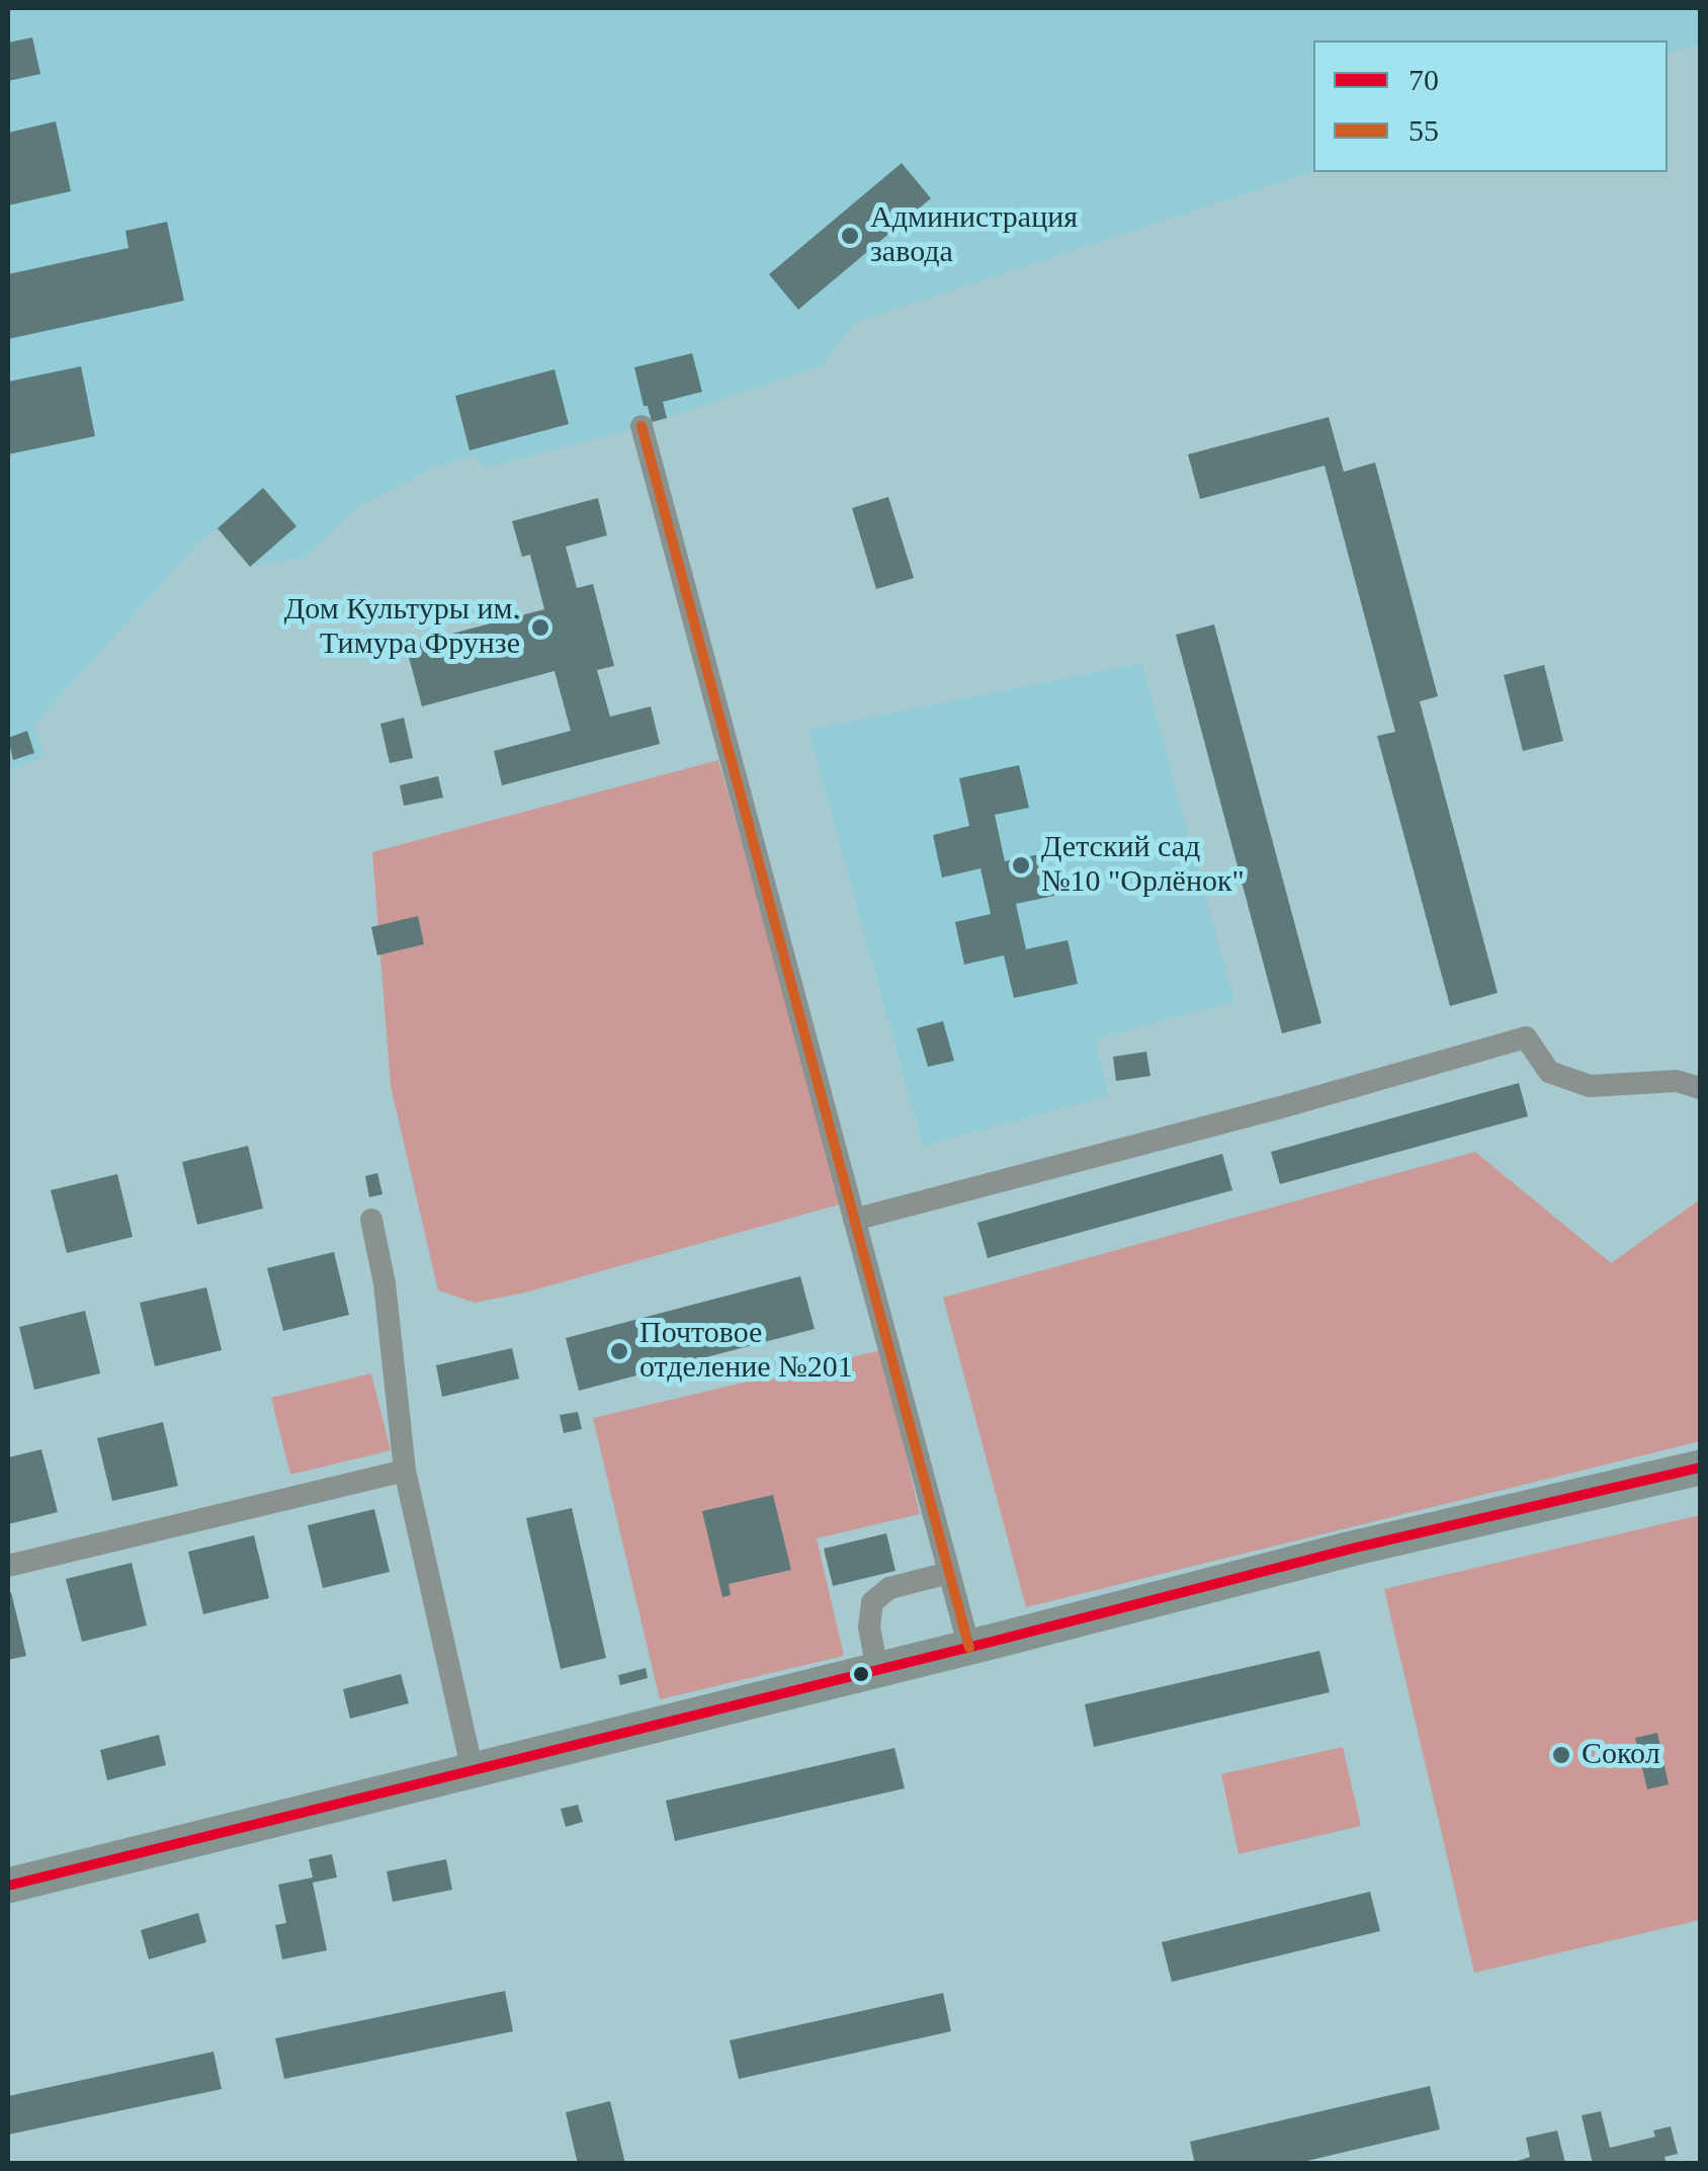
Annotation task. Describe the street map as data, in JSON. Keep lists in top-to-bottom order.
{
  "places": [
    "Администрация завода",
    "Дом Культуры им. Тимура Фрунзе",
    "Детский сад №10 \"Орлёнок\"",
    "Почтовое отделение №201",
    "Сокол"
  ],
  "lines": ["transit line 55", "transit line 70"],
  "legend": ["70", "55"]
}
